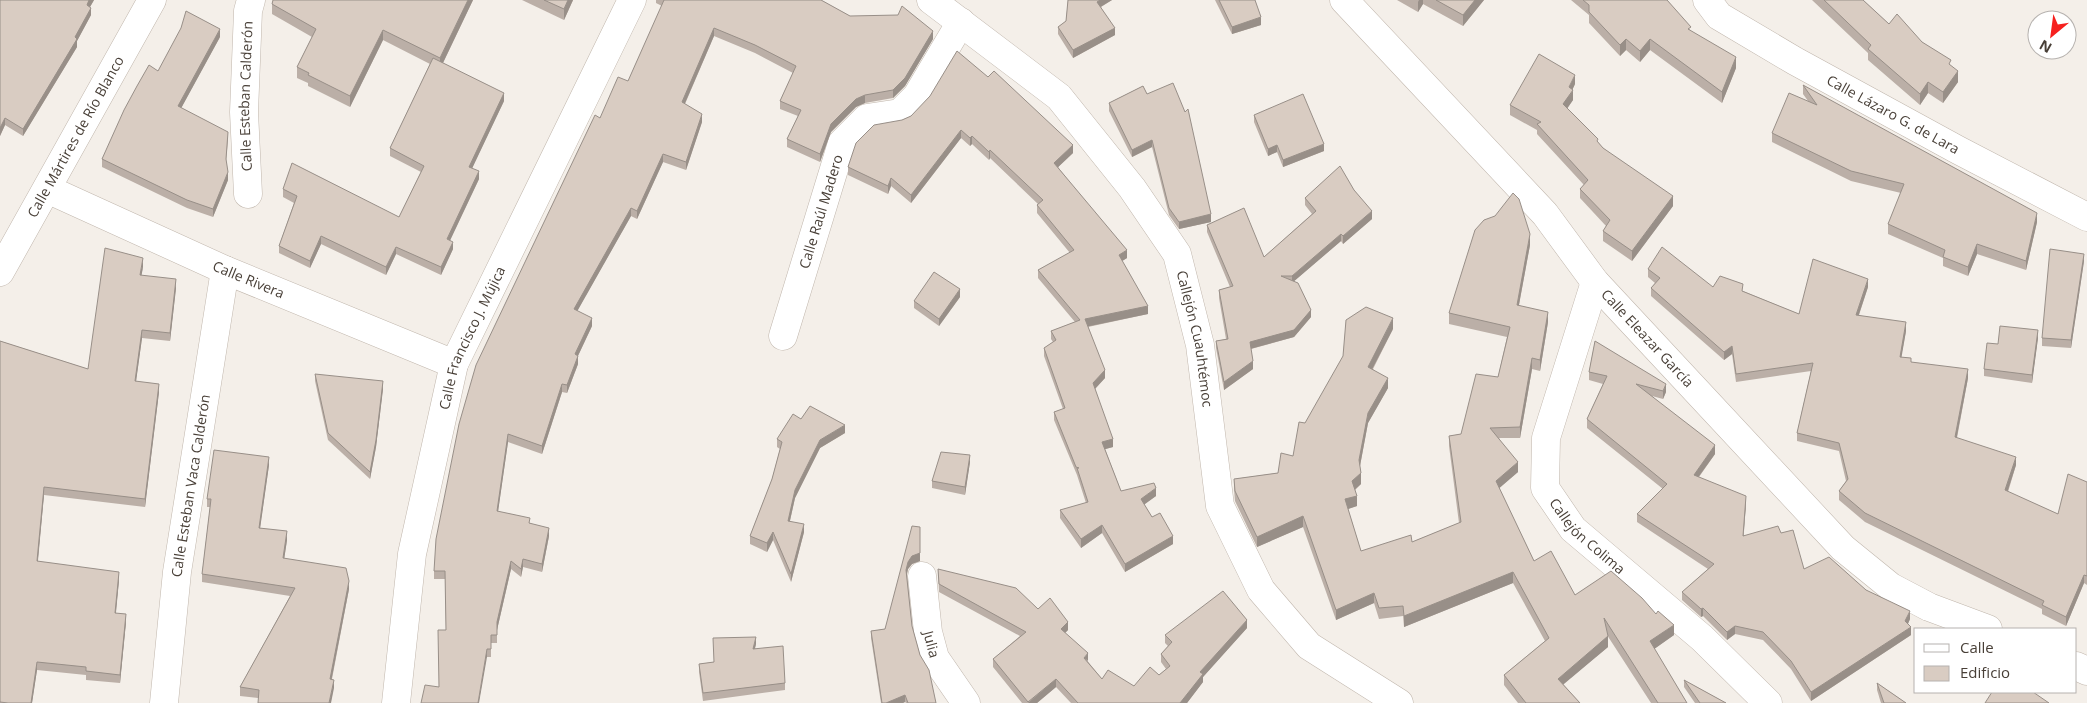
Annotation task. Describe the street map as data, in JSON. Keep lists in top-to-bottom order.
{
  "streets": {
    "street": [
      "Calle Esteban Calderón",
      "Calle Lázaro G. de Lara",
      "Calle Mártires de Río Blanco",
      "Calle Raúl Madero",
      "Calle Rivera",
      "Callejón Cuauhtémoc",
      "Calle Eleazar García",
      "Calle Francisco J. Mújica",
      "Calle Esteban Vaca Calderón",
      "Callejón Colima",
      "Julia"
    ]
  },
  "crossings": [
    ["Calle Mártires de Río Blanco", "Calle Rivera"],
    ["Calle Raúl Madero", "Callejón Cuauhtémoc"],
    ["Calle Rivera", "Calle Francisco J. Mújica"],
    ["Calle Rivera", "Calle Esteban Vaca Calderón"],
    ["Calle Eleazar García", "Callejón Colima"]
  ],
  "legend": ["Calle", "Edificio"],
  "north": "bottom left"
}
